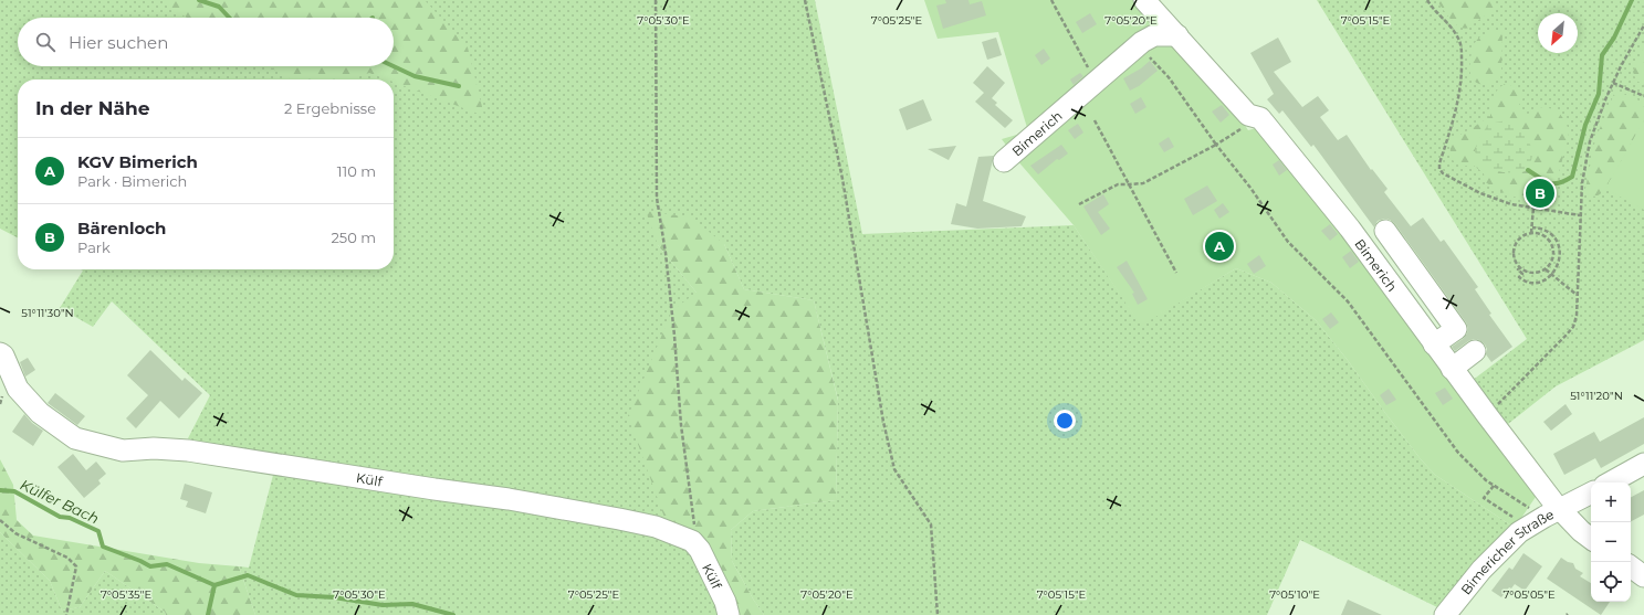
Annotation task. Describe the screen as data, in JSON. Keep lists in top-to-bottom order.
{
  "streets": {
    "street": ["Bimerich", "Külf", "Bimericher Straße"]
  },
  "crossings": [
    ["Bimerich", "Bimericher Straße"]
  ],
  "water": ["Külfer Bach"],
  "north": "bottom left",
  "page": {
    "search": "Hier suchen",
    "heading": ["In der Nähe", "2 Ergebnisse"],
    "list": [
      {
        "mark": "A",
        "name": "KGV Bimerich",
        "note": "Park · Bimerich",
        "value": "110 m"
      },
      {
        "mark": "B",
        "name": "Bärenloch",
        "note": "Park",
        "value": "250 m"
      }
    ],
    "pins": ["B", "A"],
    "map_buttons": ["+", "−"]
  },
  "coordinates": [
    "7°05'30\"E",
    "7°05'25\"E",
    "7°05'20\"E",
    "7°05'15\"E",
    "51°11'30\"N",
    "51°11'20\"N",
    "7°05'35\"E",
    "7°05'10\"E",
    "7°05'05\"E"
  ]
}
